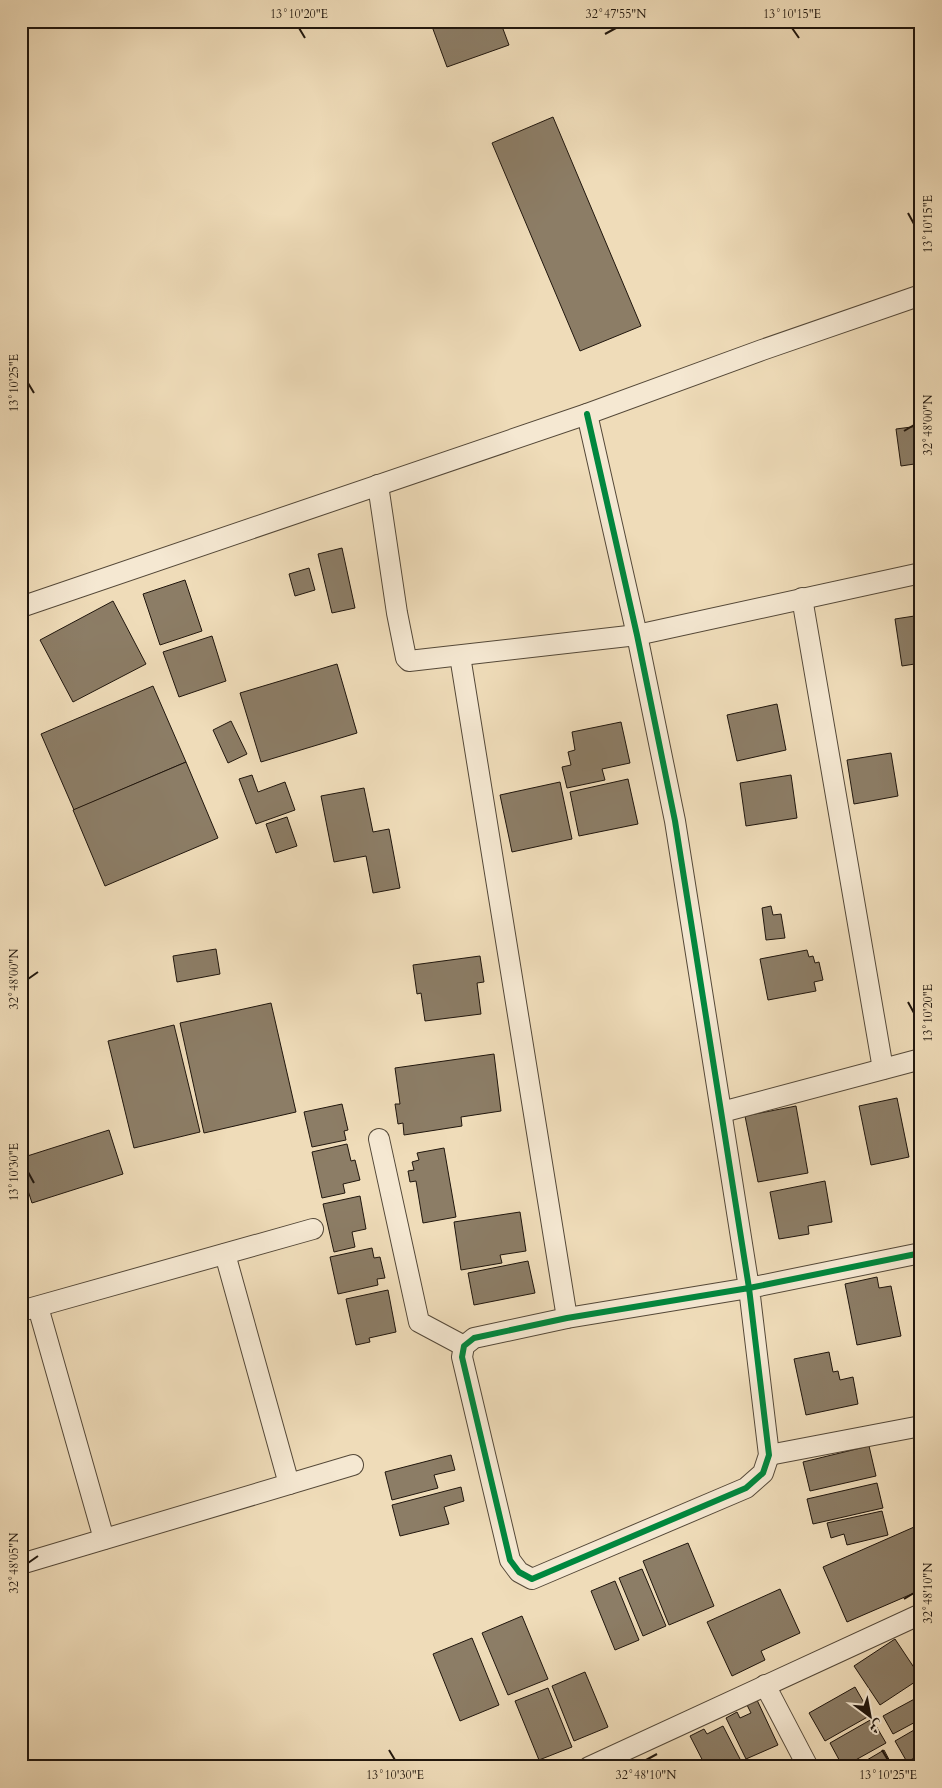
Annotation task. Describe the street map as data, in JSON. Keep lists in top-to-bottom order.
{
  "north": "bottom right",
  "coordinates": [
    "13°10'20\"E",
    "32°47'55\"N",
    "13°10'15\"E",
    "13°10'25\"E",
    "32°48'00\"N",
    "13°10'30\"E",
    "32°48'05\"N",
    "32°48'10\"N"
  ]
}
